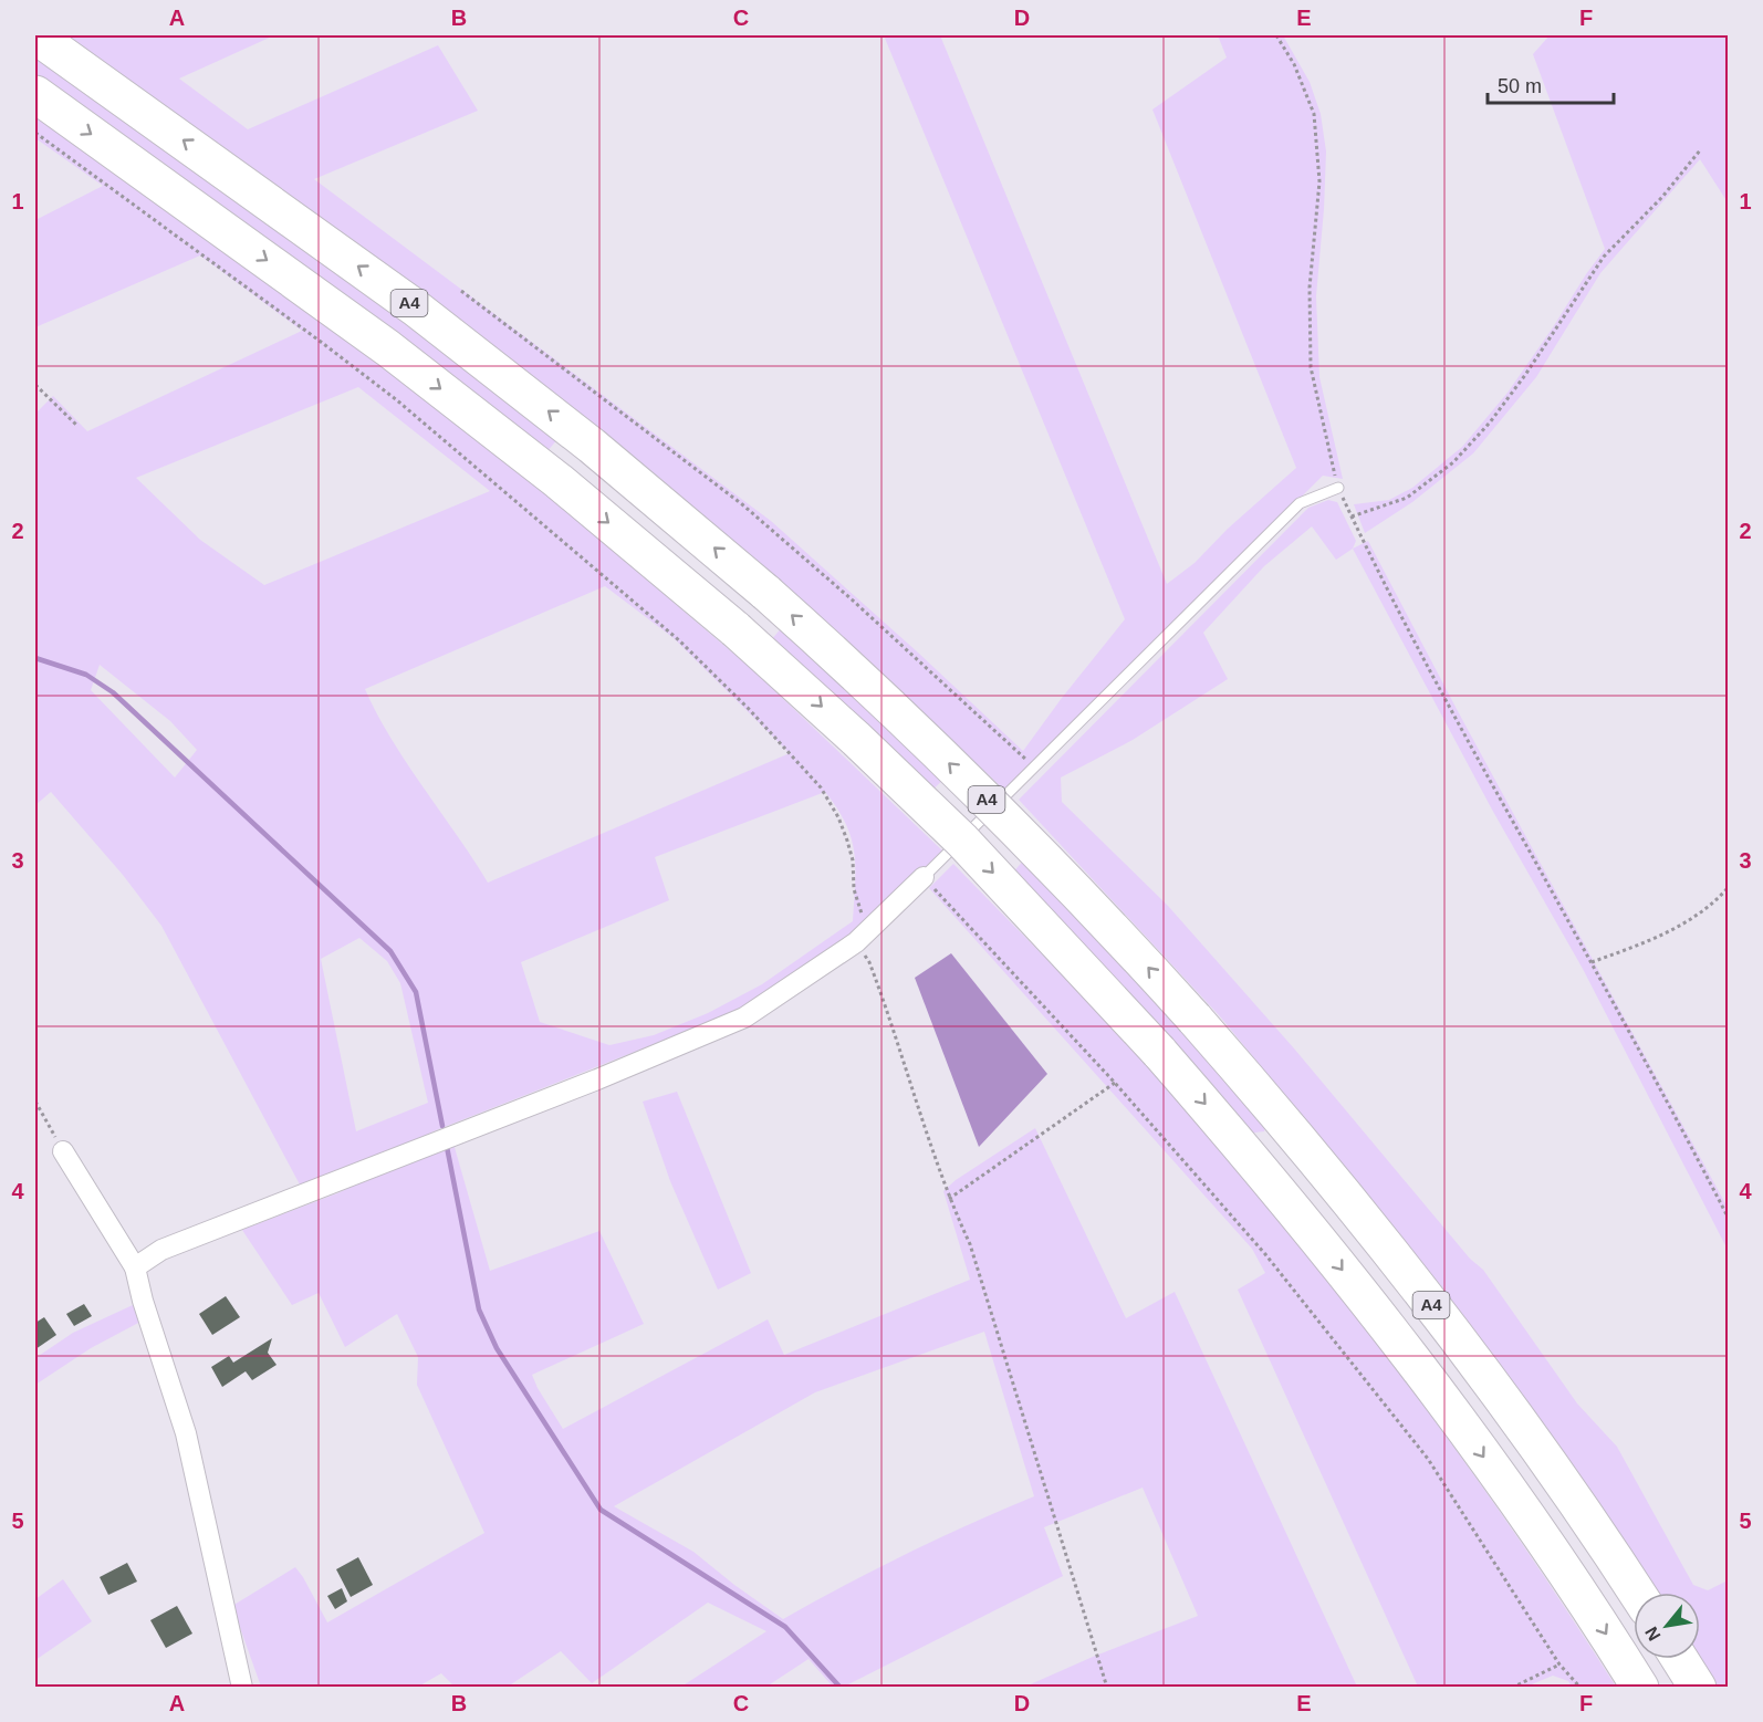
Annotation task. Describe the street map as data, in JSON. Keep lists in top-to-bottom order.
{
  "streets": {
    "highway": ["A4"]
  },
  "scale_bar": "50 m",
  "north": "bottom left",
  "grid": {
    "columns": [
      "A",
      "B",
      "C",
      "D",
      "E",
      "F"
    ],
    "rows": [
      "1",
      "2",
      "3",
      "4",
      "5"
    ]
  }
}
